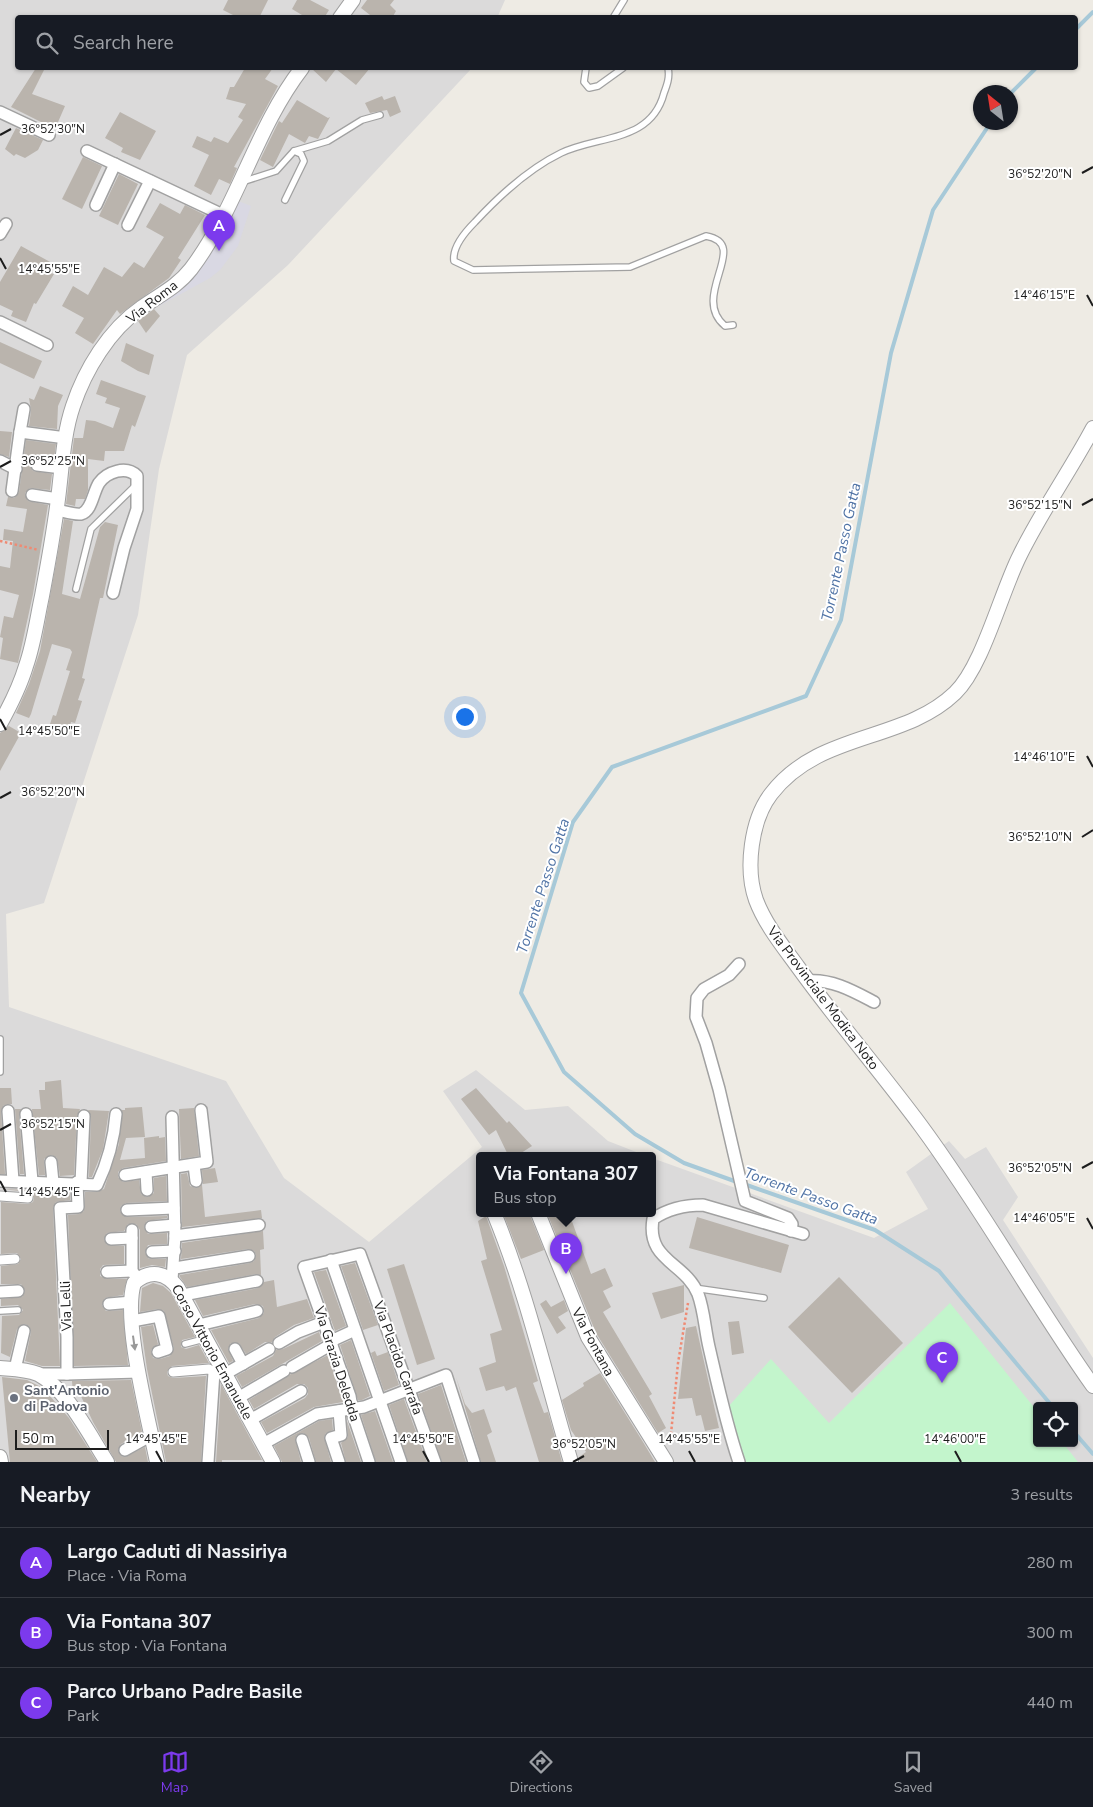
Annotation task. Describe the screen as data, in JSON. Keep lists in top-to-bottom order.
{
  "streets": {
    "street": [
      "Via Roma",
      "Via Provinciale Modica Noto",
      "Via Lelli",
      "Via Fontana",
      "Corso Vittorio Emanuele",
      "Via Placido Carrafa",
      "Via Grazia Deledda"
    ]
  },
  "crossings": [
    ["Via Placido Carrafa", "Via Grazia Deledda"]
  ],
  "water": ["Torrente Passo Gatta"],
  "places": ["Sant'Antonio di Padova"],
  "scale_bar": "50 m",
  "north": "top left",
  "page": {
    "search": "Search here",
    "pins": ["A", "B", "C"],
    "popup": ["Via Fontana 307", "Bus stop"],
    "scale": "50 m",
    "heading": ["Nearby", "3 results"],
    "list": [
      {
        "mark": "A",
        "name": "Largo Caduti di Nassiriya",
        "note": "Place · Via Roma",
        "value": "280 m"
      },
      {
        "mark": "B",
        "name": "Via Fontana 307",
        "note": "Bus stop · Via Fontana",
        "value": "300 m"
      },
      {
        "mark": "C",
        "name": "Parco Urbano Padre Basile",
        "note": "Park",
        "value": "440 m"
      }
    ],
    "nav": ["Map", "Directions", "Saved"]
  },
  "coordinates": [
    "36°52'30\"N",
    "36°52'20\"N",
    "14°45'55\"E",
    "14°46'15\"E",
    "36°52'25\"N",
    "36°52'15\"N",
    "14°45'50\"E",
    "14°46'10\"E",
    "36°52'10\"N",
    "36°52'05\"N",
    "14°45'45\"E",
    "14°46'05\"E",
    "14°46'00\"E"
  ]
}
